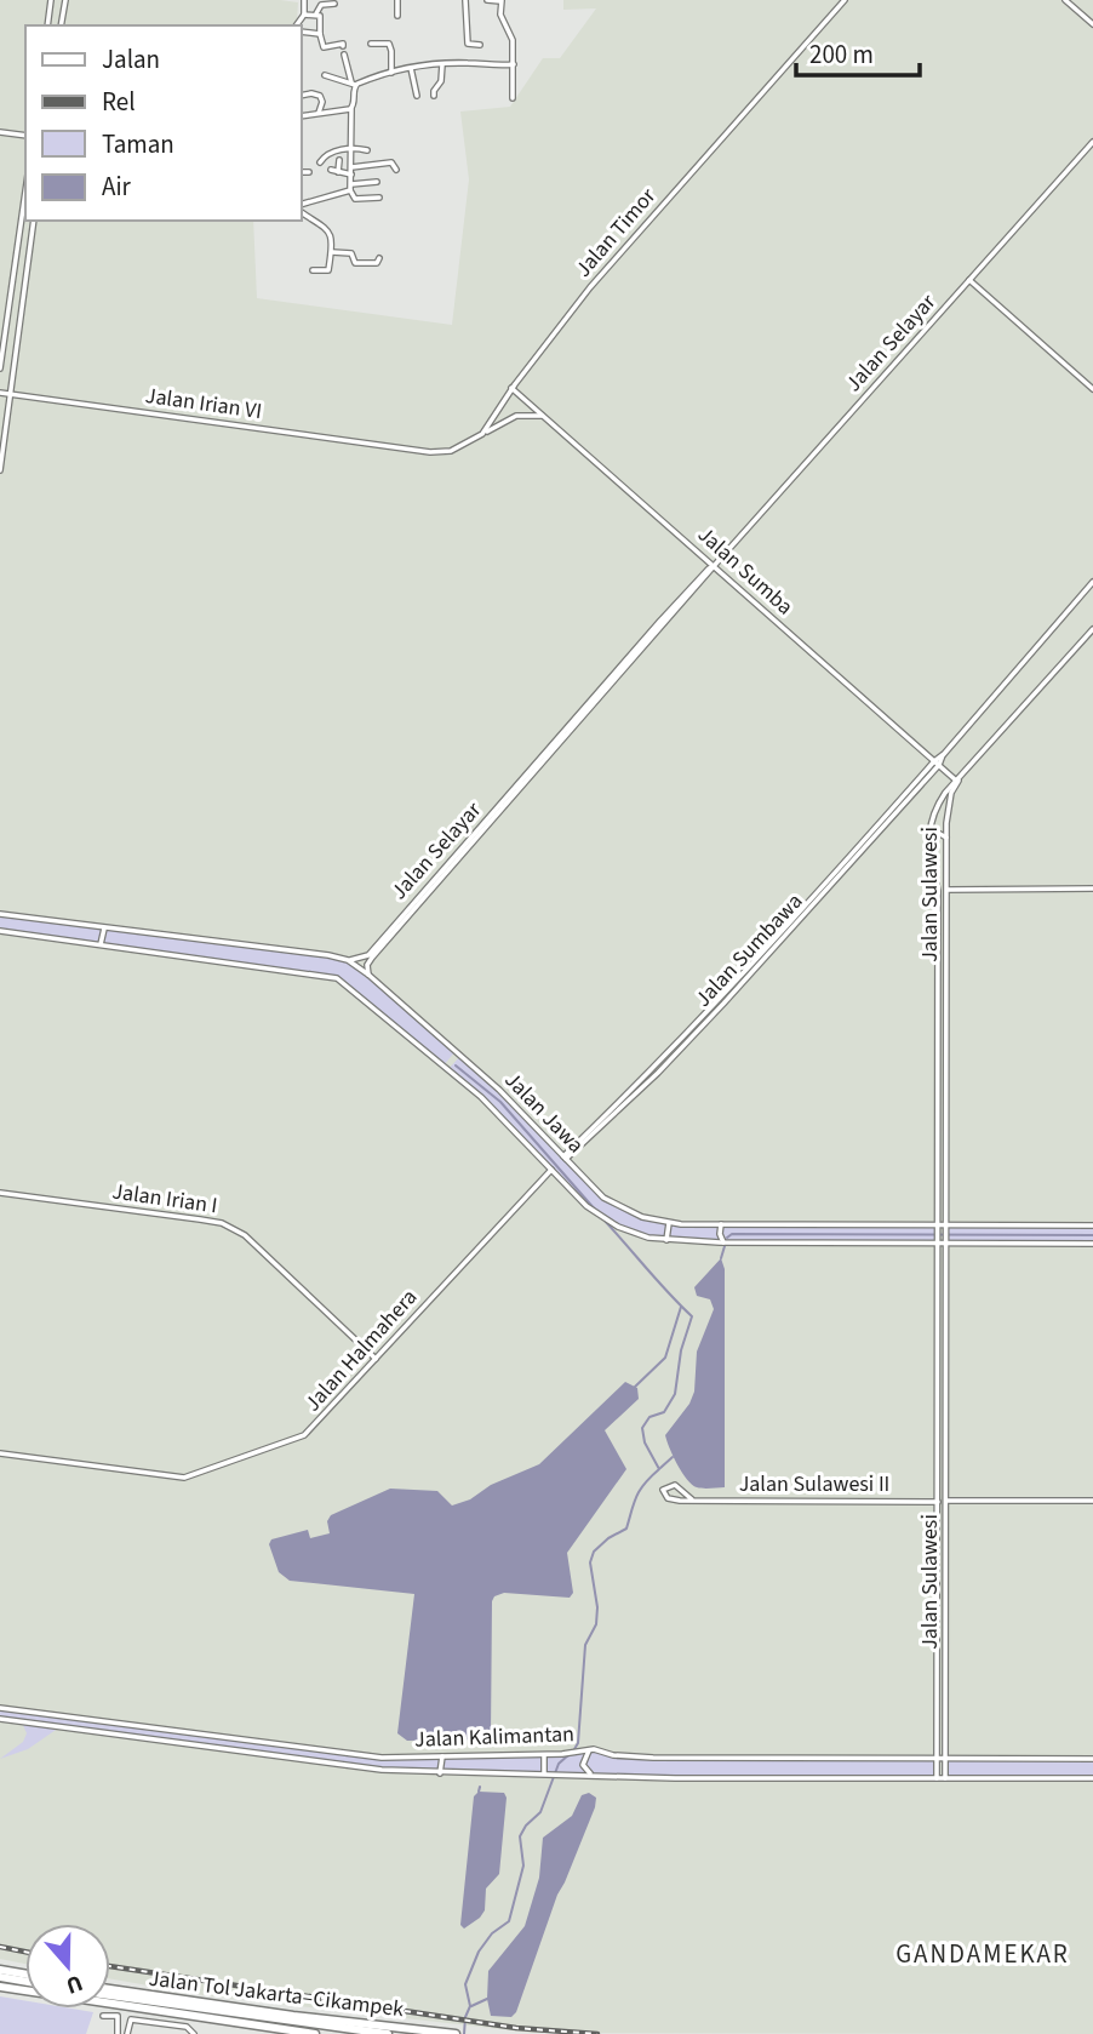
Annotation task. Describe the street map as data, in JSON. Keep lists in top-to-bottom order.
{
  "streets": {
    "highway": ["Jalan Tol Jakarta–Cikampek"],
    "street": [
      "Jalan Timor",
      "Jalan Selayar",
      "Jalan Irian VI",
      "Jalan Sumba",
      "Jalan Sulawesi",
      "Jalan Sumbawa",
      "Jalan Jawa",
      "Jalan Irian I",
      "Jalan Halmahera",
      "Jalan Sulawesi II",
      "Jalan Kalimantan"
    ]
  },
  "crossings": [
    ["Jalan Timor", "Jalan Irian VI"],
    ["Jalan Timor", "Jalan Sumba"],
    ["Jalan Selayar", "Jalan Sumba"],
    ["Jalan Selayar", "Jalan Jawa"],
    ["Jalan Sumba", "Jalan Sulawesi"],
    ["Jalan Sumba", "Jalan Sumbawa"],
    ["Jalan Sulawesi", "Jalan Jawa"],
    ["Jalan Sulawesi", "Jalan Sulawesi II"],
    ["Jalan Sulawesi", "Jalan Kalimantan"],
    ["Jalan Sumbawa", "Jalan Jawa"],
    ["Jalan Jawa", "Jalan Halmahera"],
    ["Jalan Irian I", "Jalan Halmahera"]
  ],
  "districts": ["GANDAMEKAR"],
  "legend": [
    "Jalan",
    "Rel",
    "Taman",
    "Air"
  ],
  "scale_bar": "200 m",
  "north": "bottom"
}
